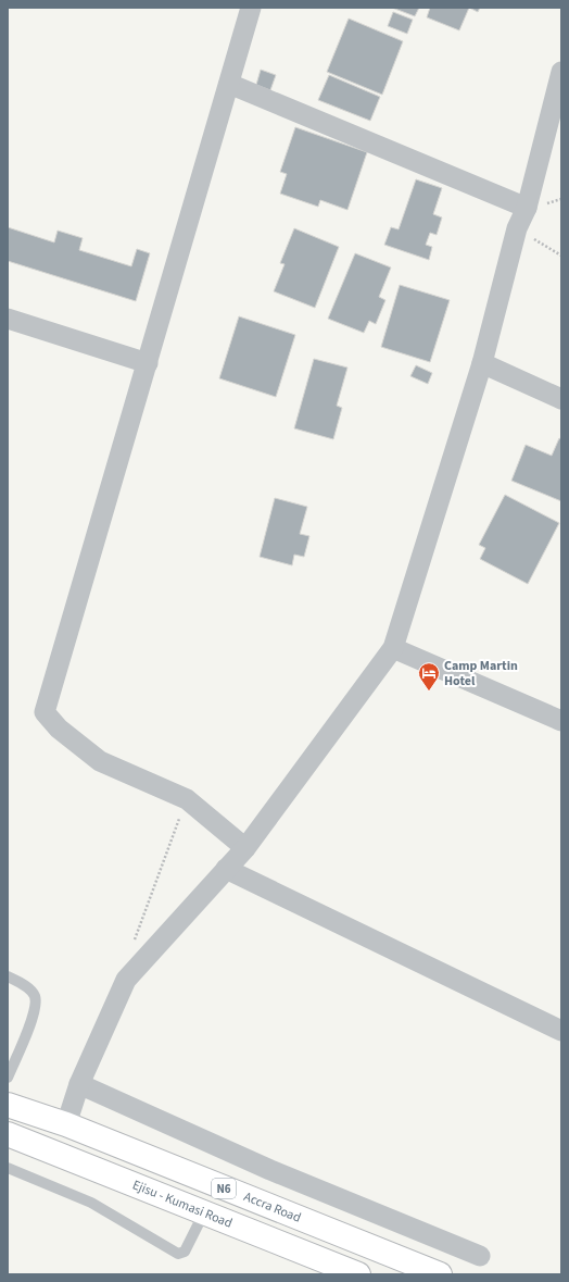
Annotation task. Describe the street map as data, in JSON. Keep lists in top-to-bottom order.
{
  "streets": {
    "highway": ["N6", "Ejisu - Kumasi Road", "Accra Road"]
  },
  "places": {
    "hotel": ["Camp Martin Hotel"]
  }
}
